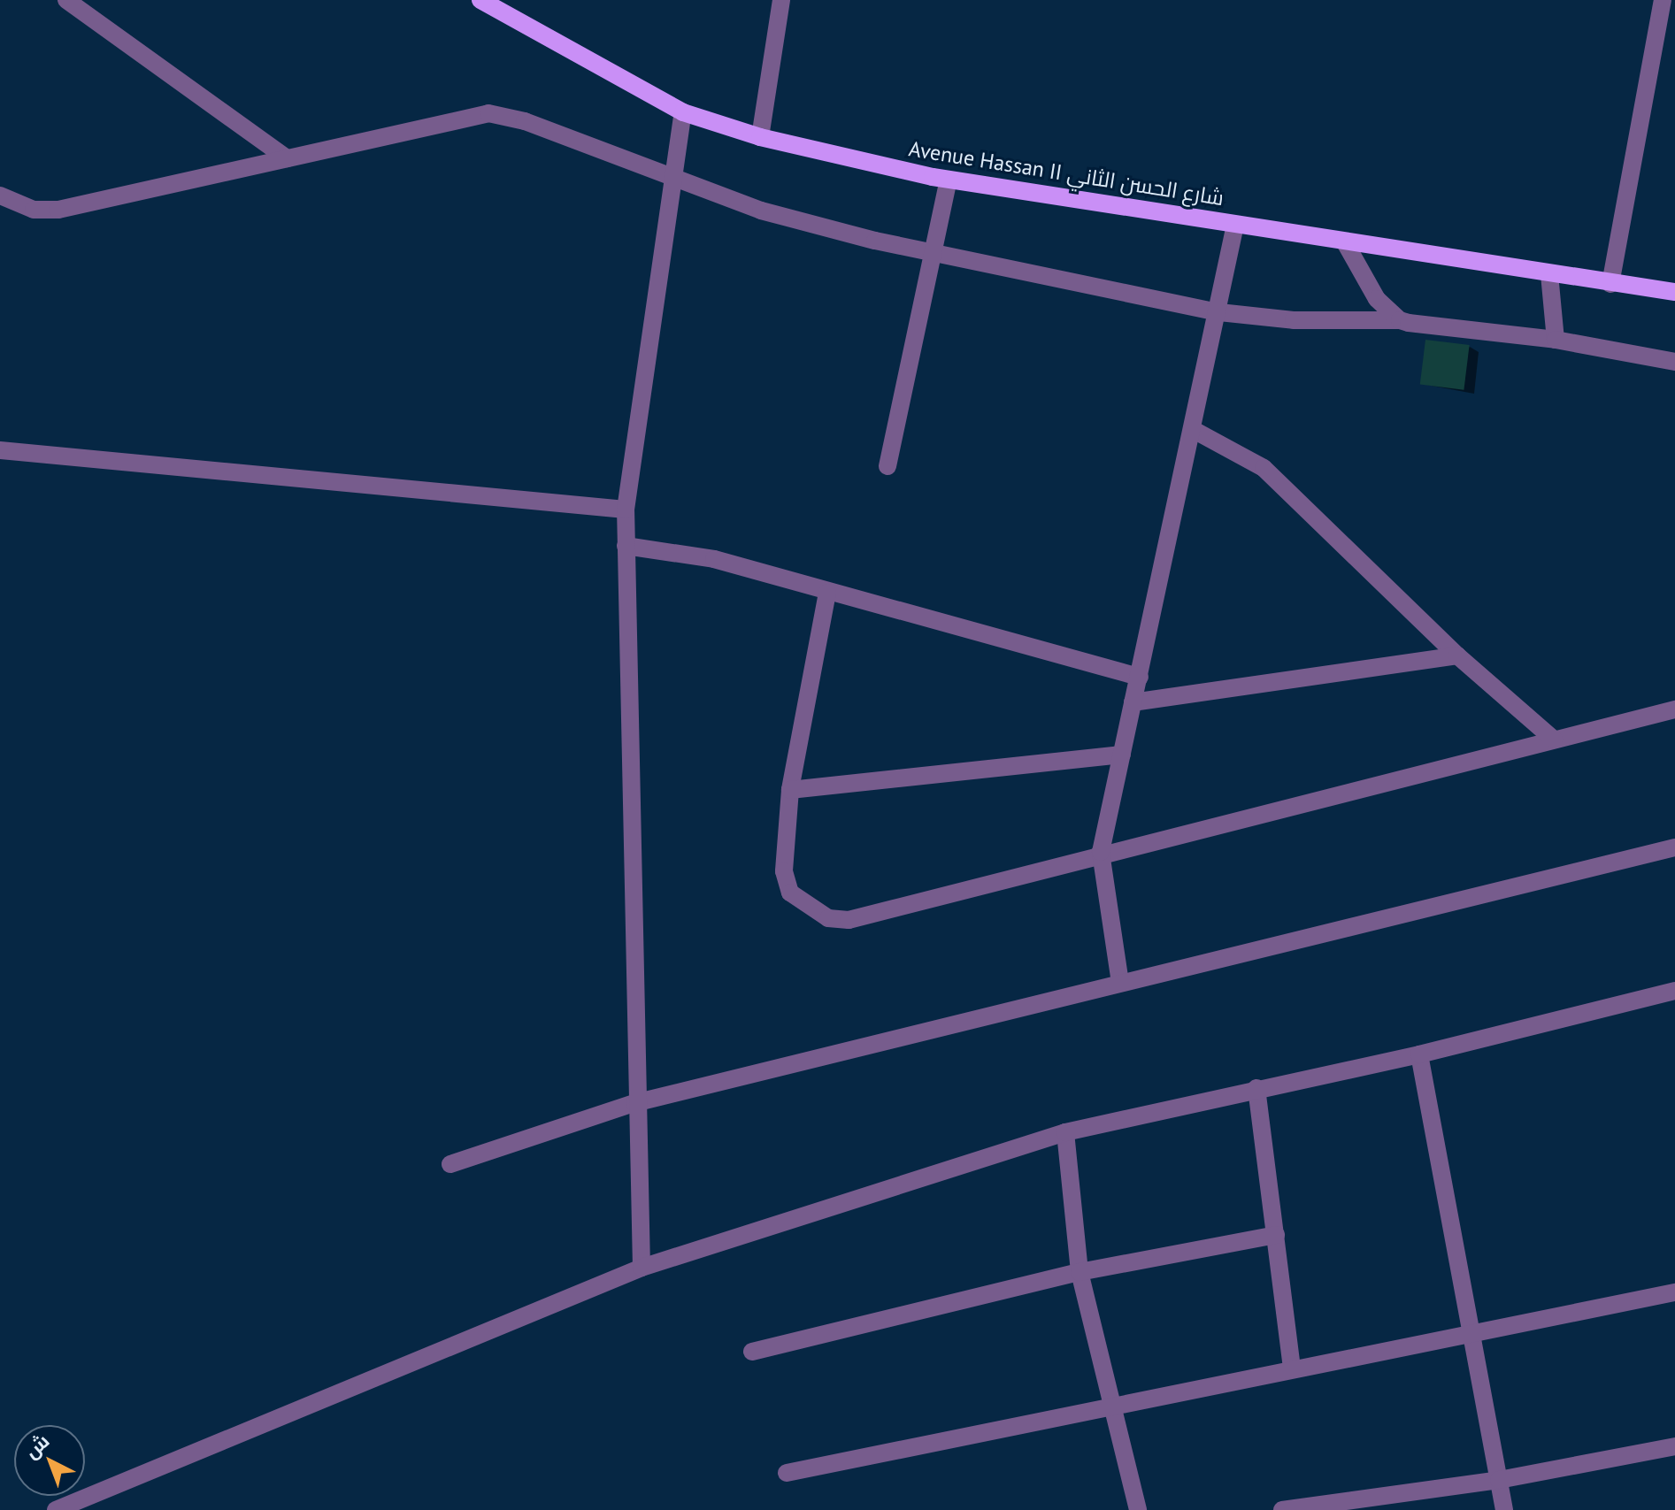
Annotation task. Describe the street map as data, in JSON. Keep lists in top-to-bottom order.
{
  "streets": {
    "main road": ["Avenue Hassan II شارع الحسن الثاني"]
  },
  "north": "top left"
}
